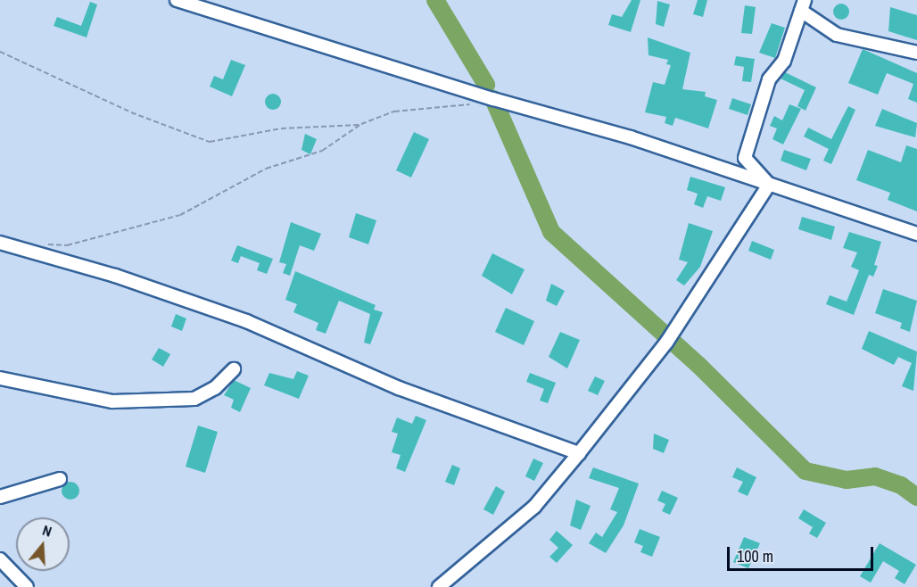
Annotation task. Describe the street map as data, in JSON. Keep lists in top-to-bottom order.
{
  "scale_bar": "100 m",
  "north": "top"
}
